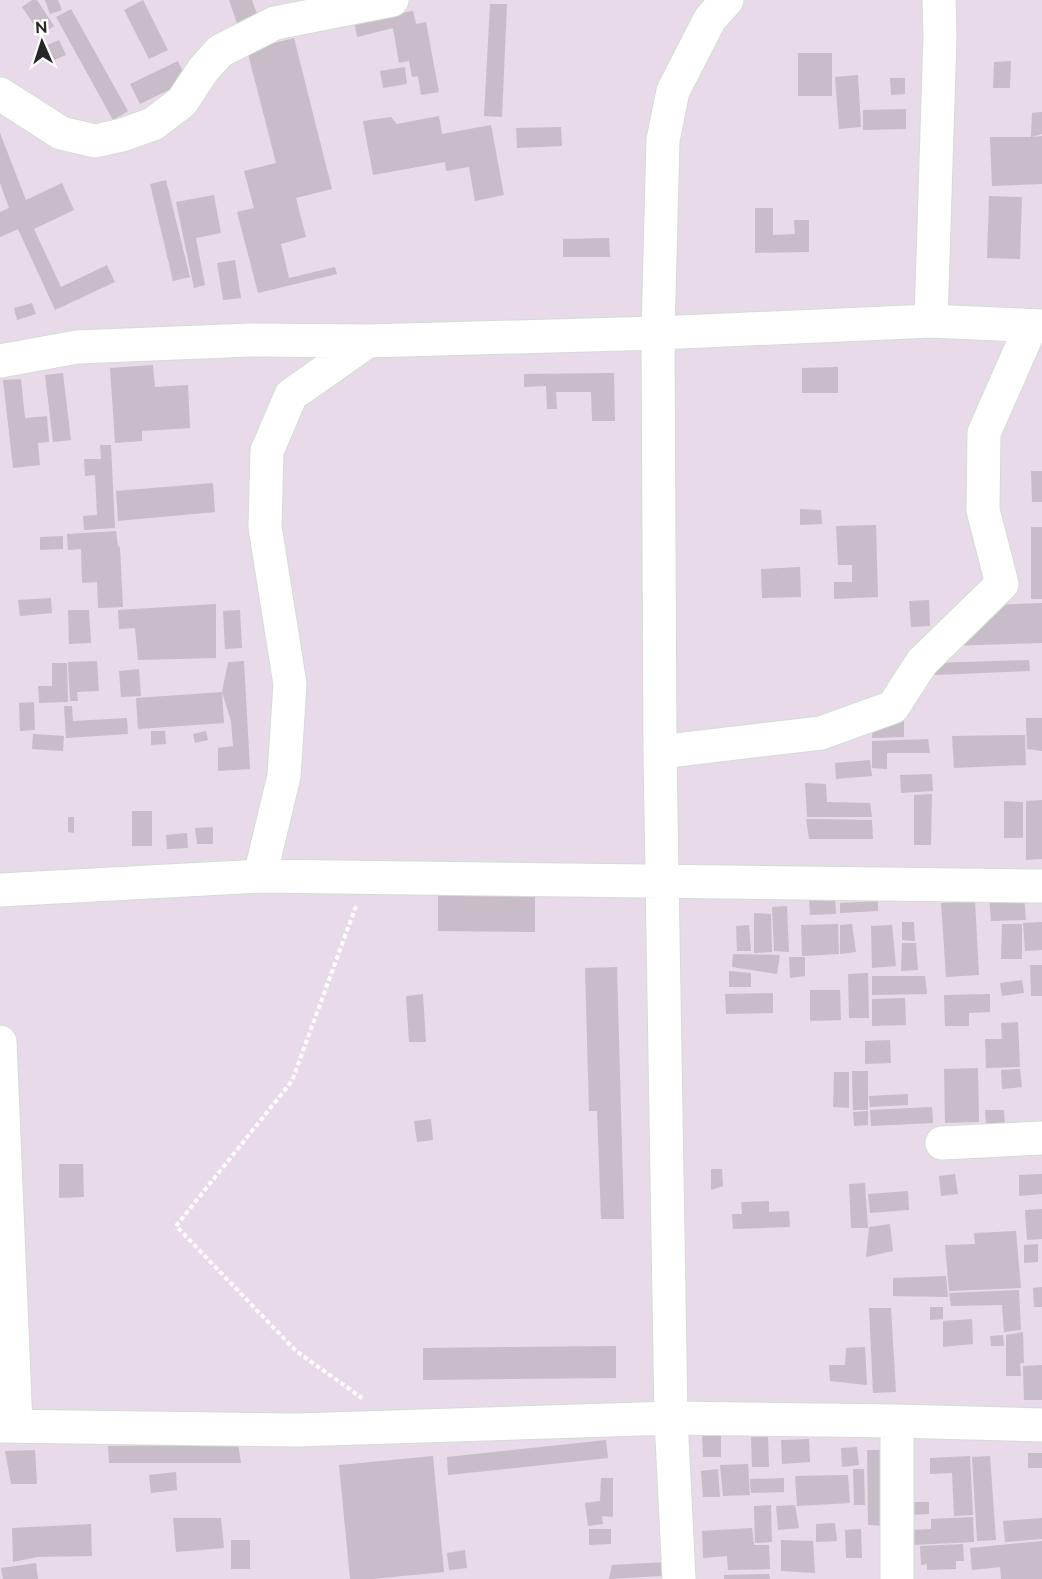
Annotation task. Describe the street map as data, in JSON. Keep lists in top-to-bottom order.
{
  "north": "top"
}
